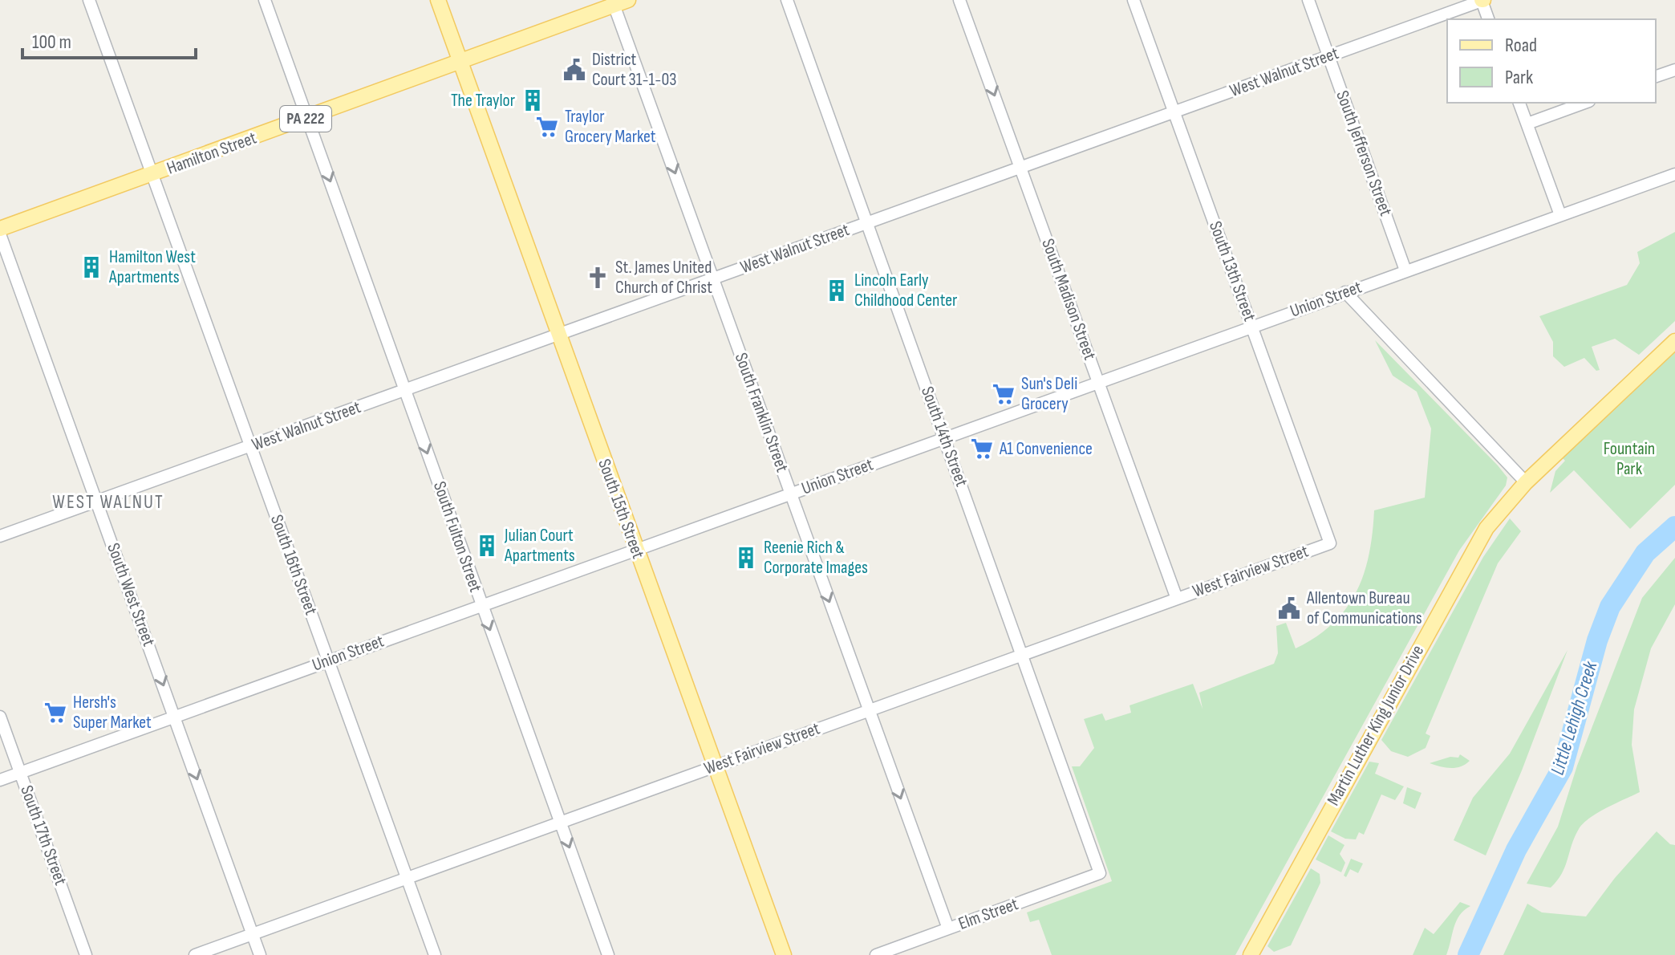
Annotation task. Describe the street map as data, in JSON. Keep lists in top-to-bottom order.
{
  "streets": {
    "main road": [
      "PA 222",
      "Hamilton Street",
      "South 15th Street",
      "Martin Luther King Junior Drive"
    ],
    "street": [
      "West Walnut Street",
      "South Jefferson Street",
      "South 13th Street",
      "South Madison Street",
      "Union Street",
      "South Franklin Street",
      "South 14th Street",
      "South Fulton Street",
      "South 16th Street",
      "West Fairview Street",
      "South West Street",
      "South 17th Street",
      "Elm Street"
    ]
  },
  "crossings": [
    ["West Walnut Street", "South Jefferson Street"],
    ["West Walnut Street", "South 13th Street"],
    ["West Walnut Street", "South Madison Street"],
    ["West Walnut Street", "South Franklin Street"],
    ["West Walnut Street", "South 14th Street"],
    ["West Walnut Street", "South 15th Street"],
    ["West Walnut Street", "South Fulton Street"],
    ["West Walnut Street", "South 16th Street"],
    ["West Walnut Street", "South West Street"],
    ["PA 222", "Hamilton Street"],
    ["PA 222", "South Franklin Street"],
    ["PA 222", "South 15th Street"],
    ["Hamilton Street", "South 15th Street"],
    ["Hamilton Street", "South Fulton Street"],
    ["Hamilton Street", "South 16th Street"],
    ["South Jefferson Street", "Union Street"],
    ["South 13th Street", "Union Street"],
    ["South 13th Street", "West Fairview Street"],
    ["South Madison Street", "Union Street"],
    ["South Madison Street", "West Fairview Street"],
    ["Union Street", "South Franklin Street"],
    ["Union Street", "South 14th Street"],
    ["Union Street", "South 15th Street"],
    ["Union Street", "South Fulton Street"],
    ["Union Street", "South 16th Street"],
    ["Union Street", "South West Street"],
    ["Union Street", "South 17th Street"],
    ["South Franklin Street", "West Fairview Street"],
    ["South Franklin Street", "Elm Street"],
    ["South 14th Street", "West Fairview Street"],
    ["South 14th Street", "Elm Street"],
    ["South 15th Street", "West Fairview Street"],
    ["South Fulton Street", "West Fairview Street"],
    ["South 16th Street", "West Fairview Street"],
    ["West Fairview Street", "South West Street"]
  ],
  "one_way": ["South Franklin Street", "South Fulton Street", "South West Street"],
  "districts": ["WEST WALNUT"],
  "water": ["Little Lehigh Creek"],
  "parks": ["Fountain Park"],
  "places": {
    "public building": ["District Court 31-1-03", "Allentown Bureau of Communications"],
    "building": [
      "The Traylor",
      "Hamilton West Apartments",
      "Lincoln Early Childhood Center",
      "Julian Court Apartments",
      "Reenie Rich & Corporate Images"
    ],
    "supermarket": [
      "Traylor Grocery Market",
      "Sun's Deli Grocery",
      "A1 Convenience",
      "Hersh's Super Market"
    ],
    "church": ["St. James United Church of Christ"]
  },
  "legend": ["Road", "Park"],
  "scale_bar": "100 m"
}
